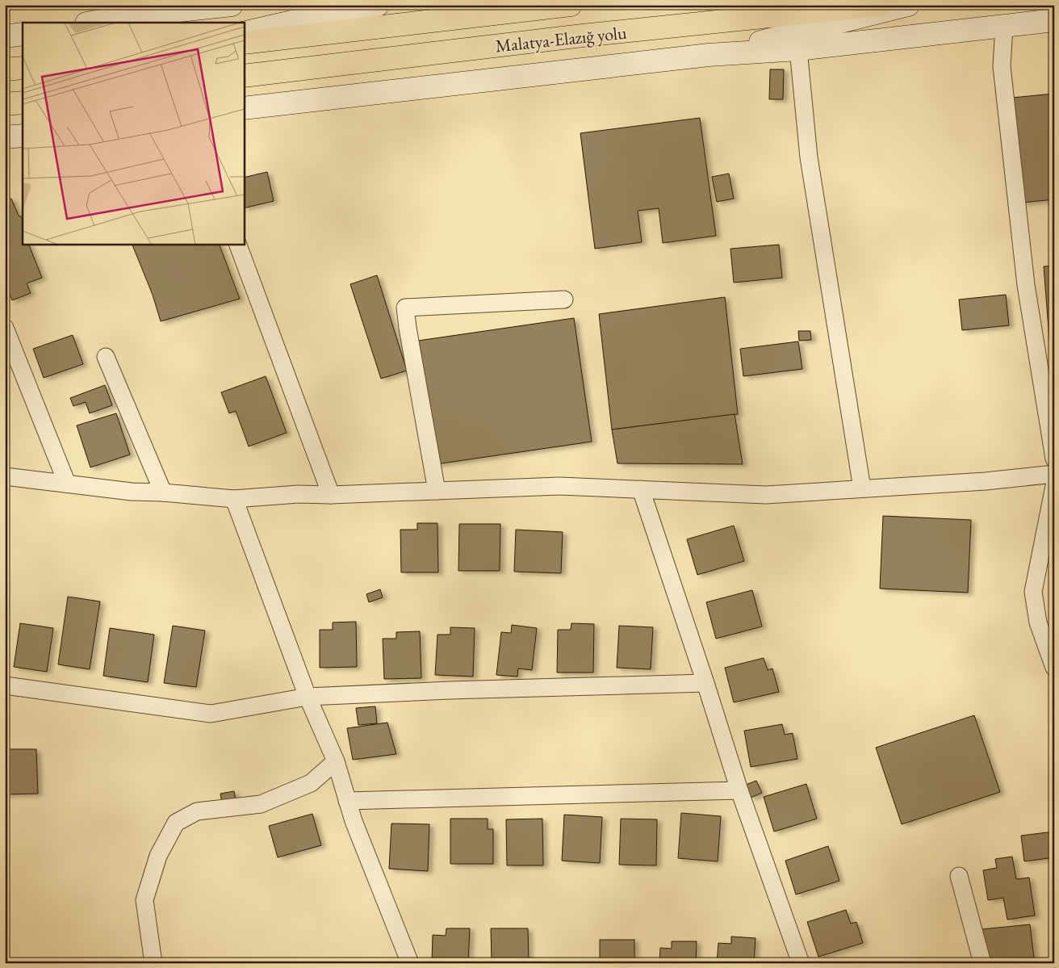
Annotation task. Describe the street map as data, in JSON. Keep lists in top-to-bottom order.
{
  "streets": {
    "highway": ["Malatya-Elazığ yolu"]
  }
}
